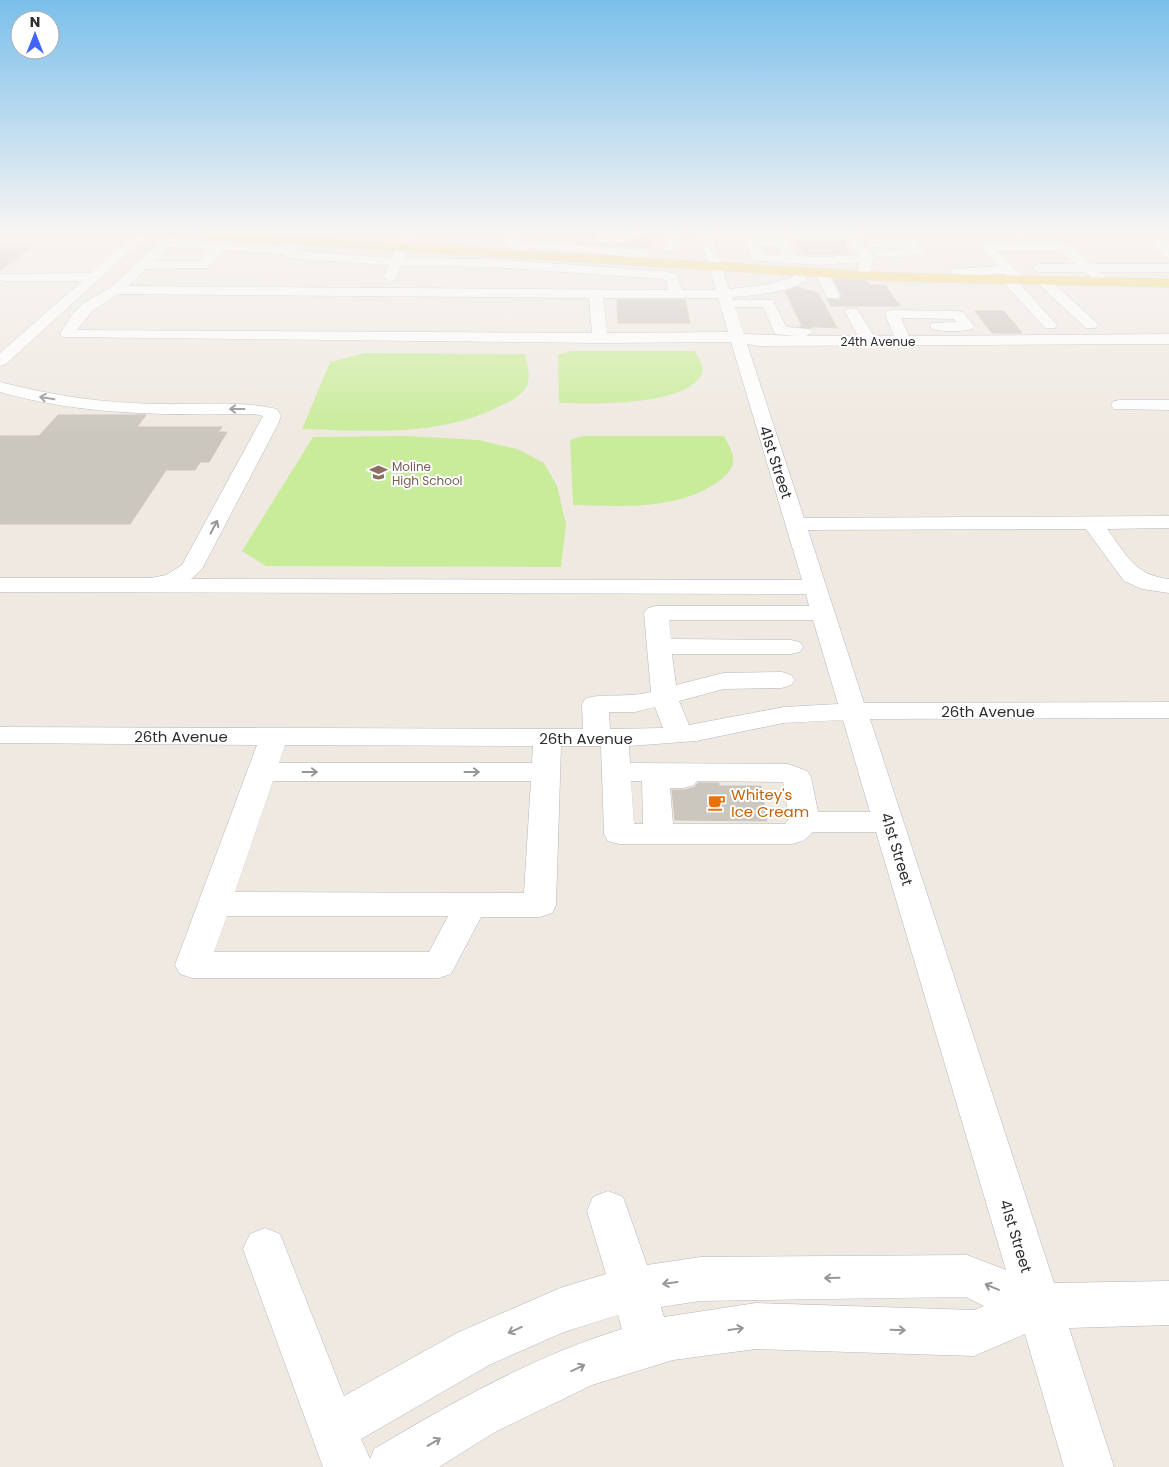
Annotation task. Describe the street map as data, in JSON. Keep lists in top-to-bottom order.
{
  "streets": {
    "street": ["24th Avenue", "41st Street", "26th Avenue"]
  },
  "crossings": [
    ["24th Avenue", "41st Street"],
    ["41st Street", "26th Avenue"]
  ],
  "places": {
    "school or university": ["Moline High School"],
    "cafe": ["Whitey's Ice Cream"]
  },
  "north": "top"
}
